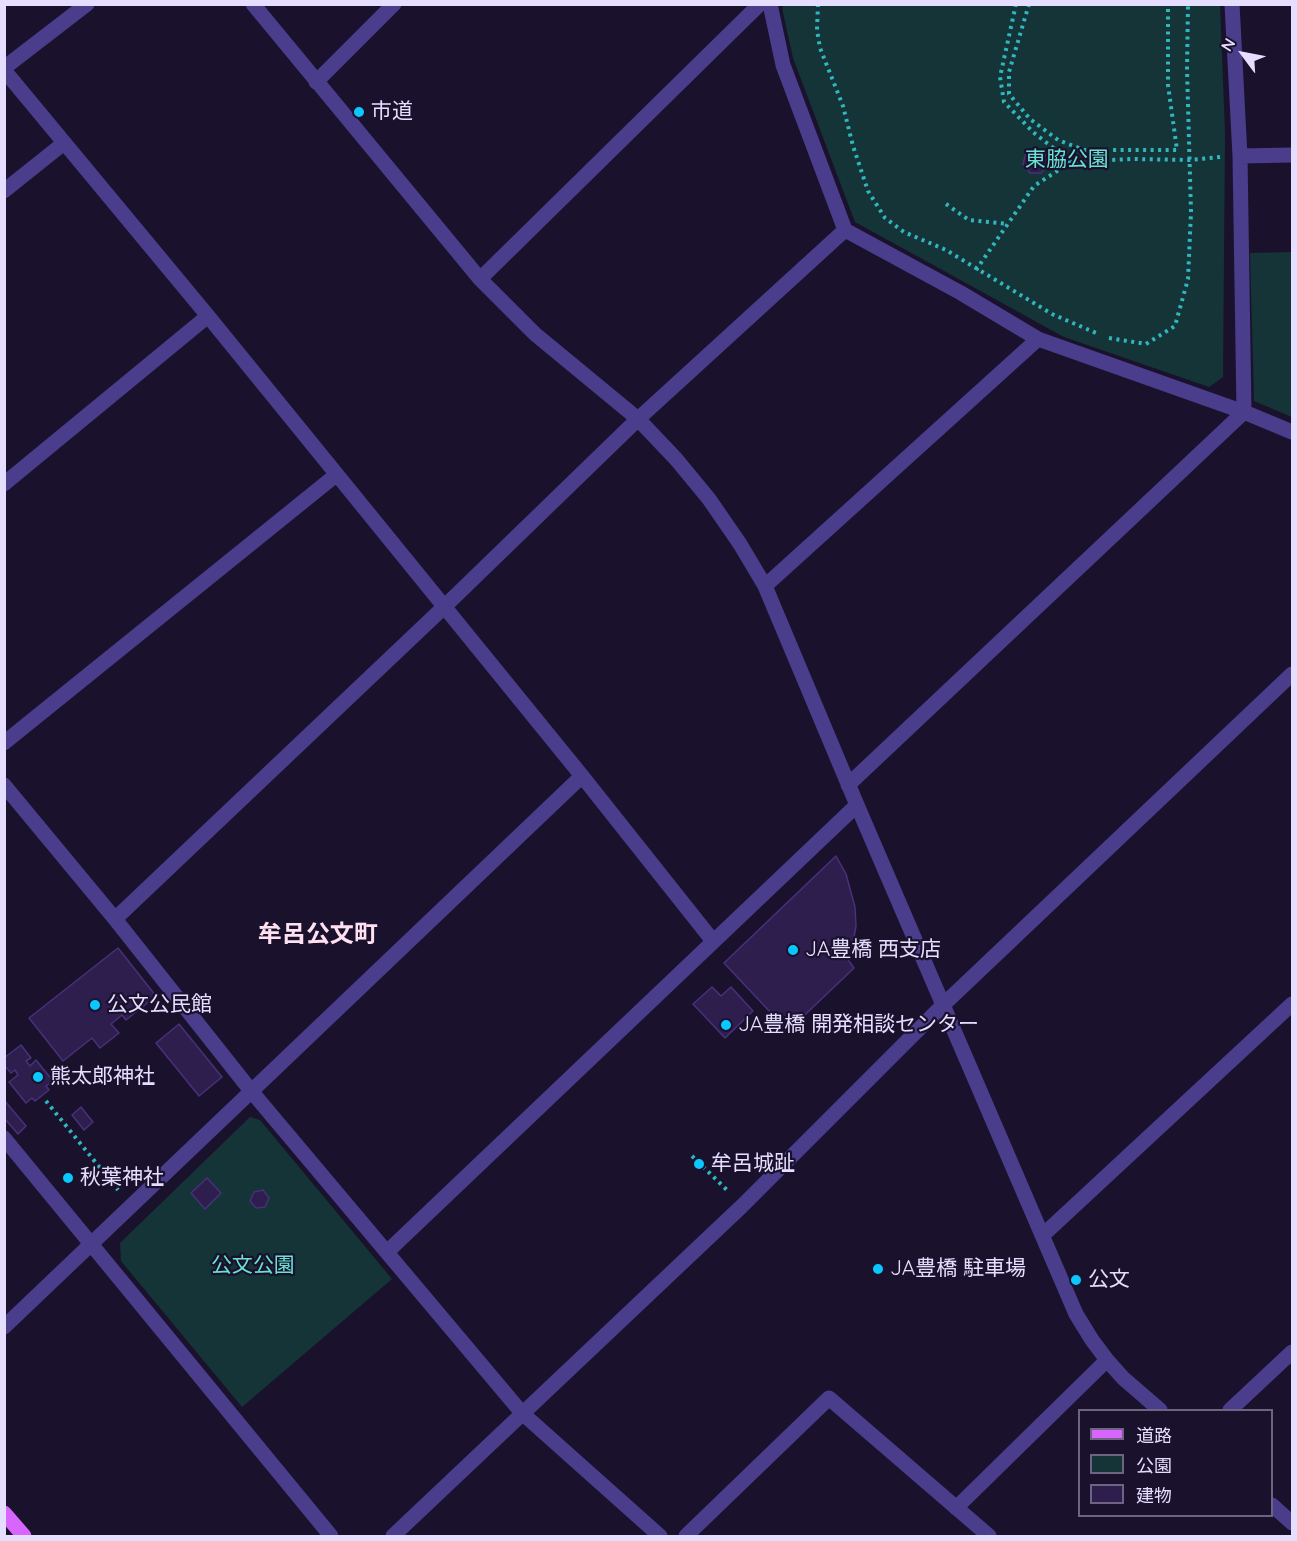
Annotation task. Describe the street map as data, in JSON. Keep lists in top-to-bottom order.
{
  "districts": ["牟呂公文町"],
  "parks": ["東脇公園", "公文公園"],
  "places": [
    "市道",
    "JA豊橋 西支店",
    "公文公民館",
    "JA豊橋 開発相談センター",
    "熊太郎神社",
    "牟呂城趾",
    "秋葉神社",
    "JA豊橋 駐車場",
    "公文"
  ],
  "legend": ["道路", "公園", "建物"],
  "north": "top left"
}
